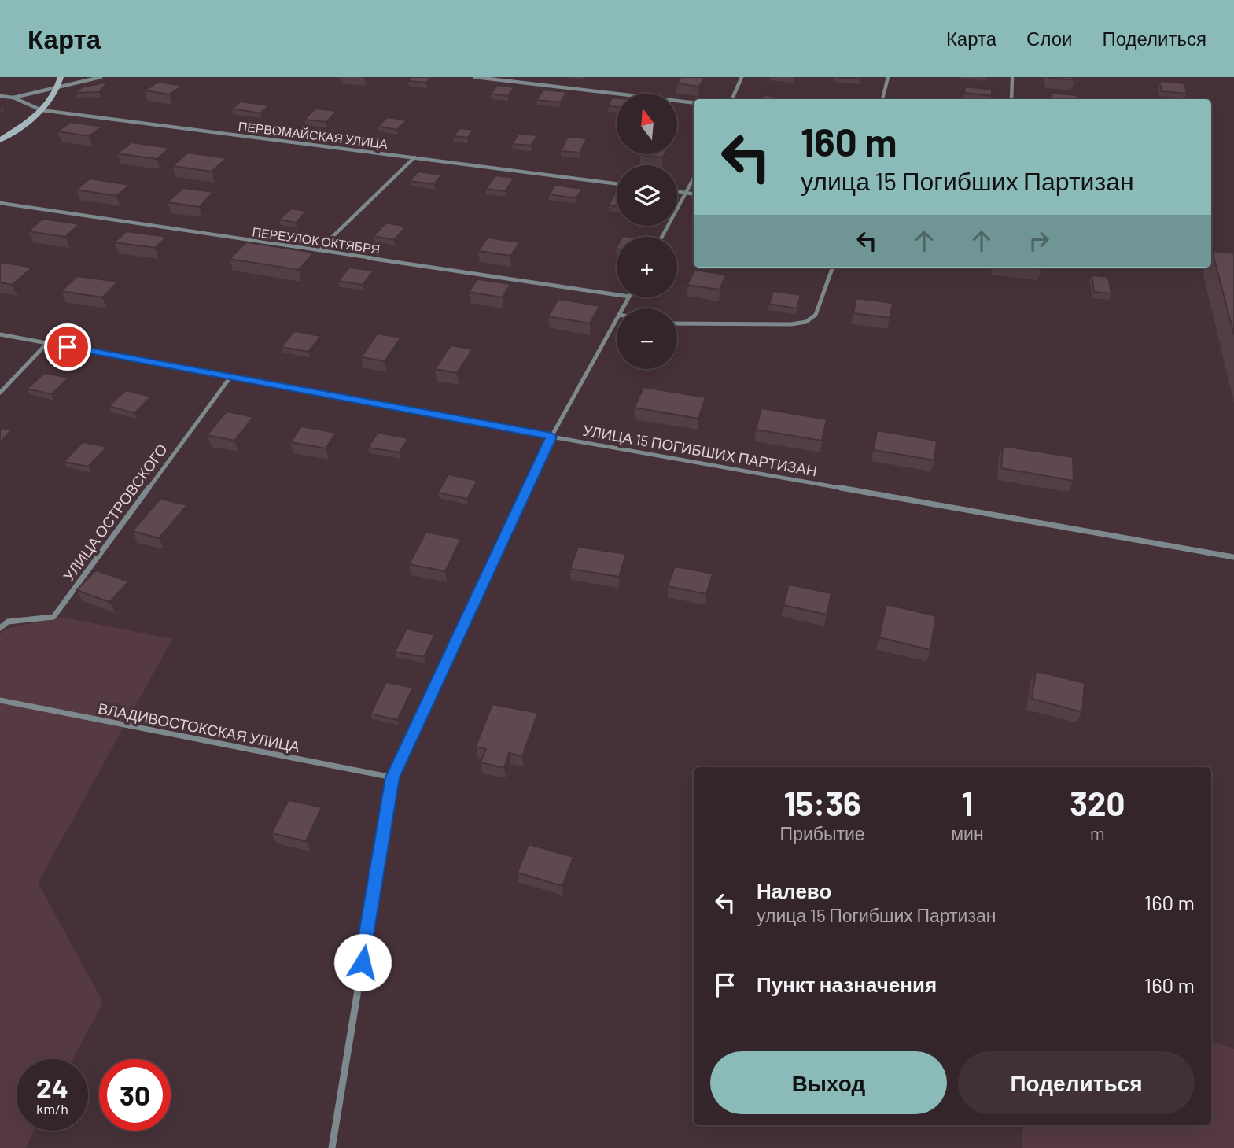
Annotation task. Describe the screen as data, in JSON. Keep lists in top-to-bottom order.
{
  "streets": {
    "street": [
      "ПЕРВОМАЙСКАЯ УЛИЦА",
      "ПЕРЕУЛОК ОКТЯБРЯ",
      "УЛИЦА 15 ПОГИБШИХ ПАРТИЗАН",
      "УЛИЦА ОСТРОВСКОГО",
      "ВЛАДИВОСТОКСКАЯ УЛИЦА"
    ]
  },
  "crossings": [
    ["УЛИЦА 15 ПОГИБШИХ ПАРТИЗАН", "УЛИЦА ОСТРОВСКОГО"]
  ],
  "north": "top",
  "page": {
    "header": "Карта",
    "nav": ["Карта", "Слои", "Поделиться"],
    "map_buttons": ["+", "−"],
    "turn": ["160 m", "улица 15 Погибших Партизан"],
    "eta": [
      "15:36",
      "Прибытие",
      "1",
      "мин",
      "320",
      "m"
    ],
    "list": [
      {
        "name": "Налево",
        "note": "улица 15 Погибших Партизан",
        "value": "160 m"
      },
      {
        "name": "Пункт назначения",
        "value": "160 m"
      }
    ],
    "buttons": ["Выход", "Поделиться"],
    "speed": "24 km/h",
    "limit": "30"
  }
}
